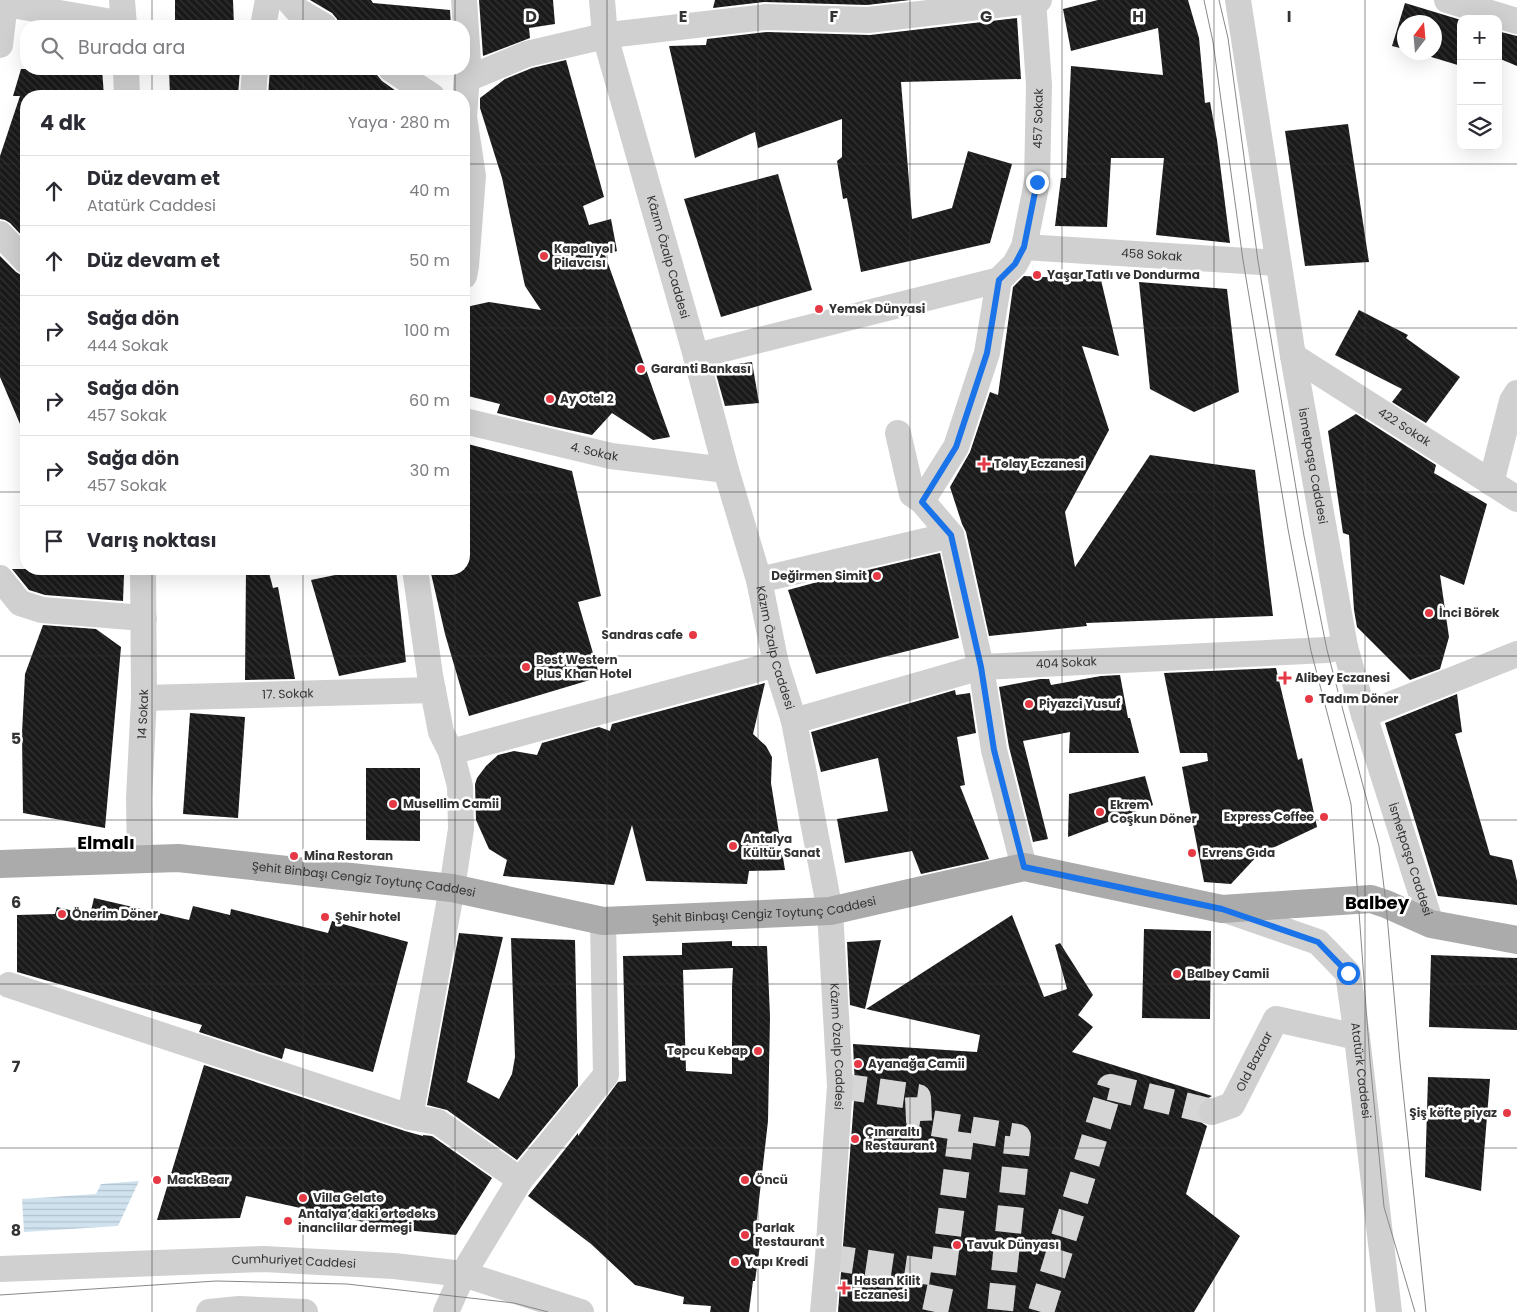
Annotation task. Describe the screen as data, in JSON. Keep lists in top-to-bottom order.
{
  "streets": {
    "main road": ["Şehit Binbaşı Cengiz Toytunç Caddesi"],
    "street": [
      "457 Sokak",
      "458 Sokak",
      "Kâzım Özalp Caddesi",
      "422 Sokak",
      "4. Sokak",
      "İsmetpaşa Caddesi",
      "404 Sokak",
      "17. Sokak",
      "14 Sokak",
      "Old Bazaar",
      "Atatürk Caddesi",
      "Cumhuriyet Caddesi"
    ]
  },
  "crossings": [
    ["457 Sokak", "458 Sokak"],
    ["458 Sokak", "Kâzım Özalp Caddesi"],
    ["458 Sokak", "İsmetpaşa Caddesi"],
    ["Kâzım Özalp Caddesi", "4. Sokak"],
    ["Kâzım Özalp Caddesi", "404 Sokak"],
    ["Kâzım Özalp Caddesi", "Şehit Binbaşı Cengiz Toytunç Caddesi"],
    ["422 Sokak", "İsmetpaşa Caddesi"],
    ["İsmetpaşa Caddesi", "404 Sokak"],
    ["İsmetpaşa Caddesi", "Şehit Binbaşı Cengiz Toytunç Caddesi"],
    ["17. Sokak", "14 Sokak"],
    ["14 Sokak", "Şehit Binbaşı Cengiz Toytunç Caddesi"],
    ["Şehit Binbaşı Cengiz Toytunç Caddesi", "Atatürk Caddesi"],
    ["Old Bazaar", "Atatürk Caddesi"]
  ],
  "districts": ["Elmalı", "Balbey"],
  "places": {
    "other": [
      "Kapalıyol Pilavcısı",
      "Yaşar Tatlı ve Dondurma",
      "Yemek Dünyasi",
      "Garanti Bankası",
      "Ay Otel 2",
      "Değirmen Simit",
      "İnci Börek",
      "Sandras cafe",
      "Best Western Plus Khan Hotel",
      "Tadım Döner",
      "Piyazci Yusuf",
      "Musellim Camii",
      "Ekrem Coşkun Döner",
      "Express Coffee",
      "Antalya Kültür Sanat",
      "Evrens Gıda",
      "Mina Restoran",
      "Önerim Döner",
      "Şehir hotel",
      "Balbey Camii",
      "Topcu Kebap",
      "Ayanağa Camii",
      "Şiş köfte piyaz",
      "Çınaraltı Restaurant",
      "MackBear",
      "Öncü",
      "Villa Gelato",
      "Antalya’daki ortodoks inanclilar dermegi",
      "Parlak Restaurant",
      "Tavuk Dünyası",
      "Yapı Kredi"
    ],
    "health": ["Tolay Eczanesi", "Alibey Eczanesi", "Hasan Kilit Eczanesi"]
  },
  "north": "top",
  "page": {
    "map_buttons": ["+", "−"],
    "search": "Burada ara",
    "heading": ["4 dk", "Yaya · 280 m"],
    "list": [
      ["Düz devam et", "Atatürk Caddesi", "40 m"],
      ["Düz devam et", "50 m"],
      ["Sağa dön", "444 Sokak", "100 m"],
      ["Sağa dön", "457 Sokak", "60 m"],
      ["Sağa dön", "457 Sokak", "30 m"],
      "Varış noktası"
    ]
  },
  "grid": {
    "columns": [
      "D",
      "E",
      "F",
      "G",
      "H",
      "I"
    ],
    "rows": [
      "5",
      "6",
      "7",
      "8"
    ]
  }
}
